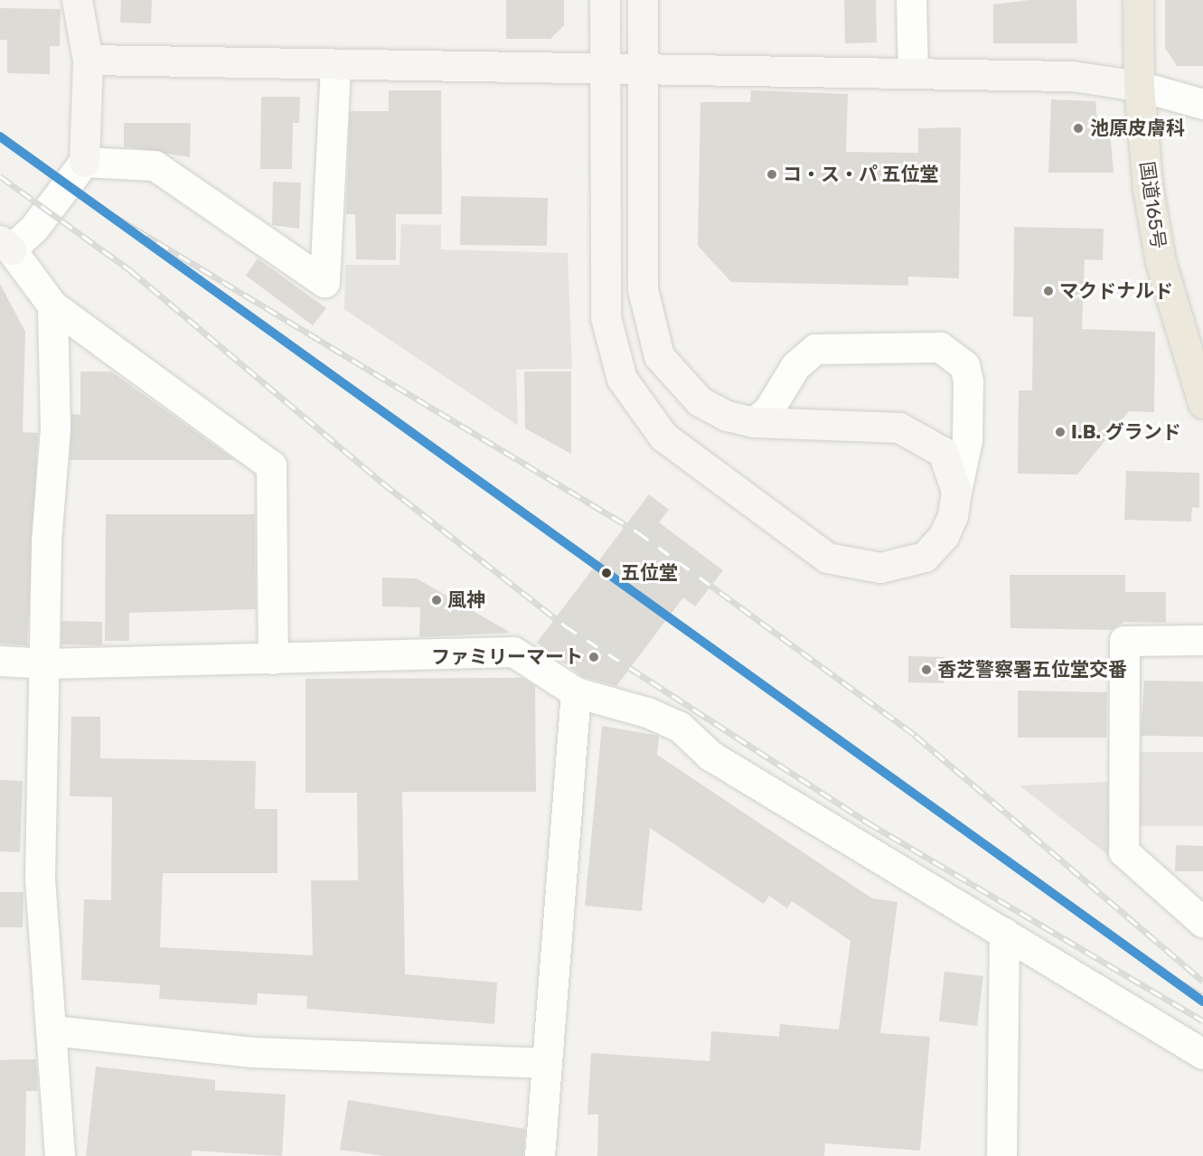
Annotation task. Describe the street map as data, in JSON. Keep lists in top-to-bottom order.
{
  "streets": {
    "highway": ["国道165号"]
  },
  "places": [
    "池原皮膚科",
    "コ・ス・パ 五位堂",
    "マクドナルド",
    "I.B. グランド",
    "五位堂",
    "風神",
    "ファミリーマート",
    "香芝警察署五位堂交番"
  ]
}
